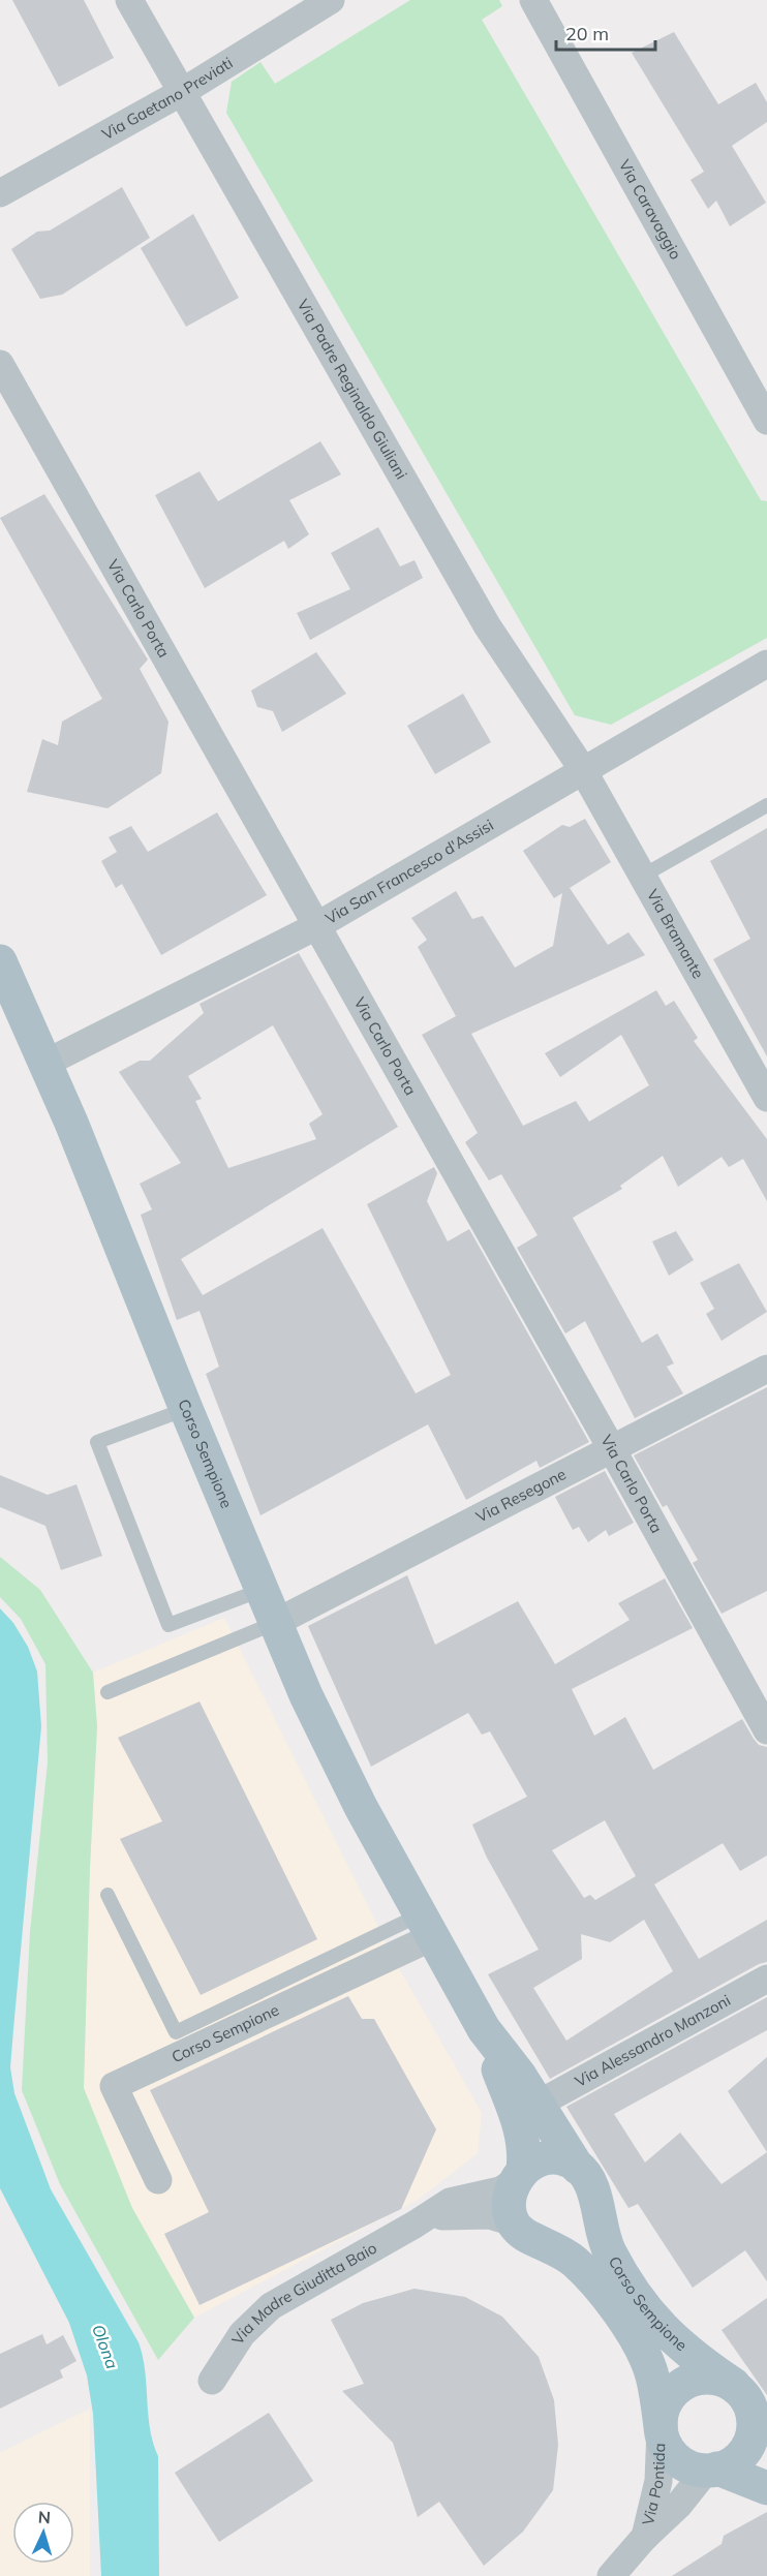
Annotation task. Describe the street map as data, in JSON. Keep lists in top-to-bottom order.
{
  "streets": {
    "main road": ["Corso Sempione"],
    "street": [
      "Via Gaetano Previati",
      "Via Caravaggio",
      "Via Padre Reginaldo Giuliani",
      "Via Carlo Porta",
      "Via San Francesco d'Assisi",
      "Via Bramante",
      "Via Resegone",
      "Via Alessandro Manzoni",
      "Via Madre Giuditta Baio",
      "Via Pontida"
    ]
  },
  "crossings": [
    ["Via Gaetano Previati", "Via Padre Reginaldo Giuliani"],
    ["Via Padre Reginaldo Giuliani", "Via San Francesco d'Assisi"],
    ["Via Padre Reginaldo Giuliani", "Via Bramante"],
    ["Via Carlo Porta", "Via San Francesco d'Assisi"],
    ["Via Carlo Porta", "Via Resegone"],
    ["Via San Francesco d'Assisi", "Via Bramante"],
    ["Via San Francesco d'Assisi", "Corso Sempione"],
    ["Corso Sempione", "Via Resegone"],
    ["Corso Sempione", "Via Alessandro Manzoni"],
    ["Corso Sempione", "Via Madre Giuditta Baio"],
    ["Corso Sempione", "Via Pontida"]
  ],
  "water": ["Olona"],
  "scale_bar": "20 m",
  "north": "top"
}
